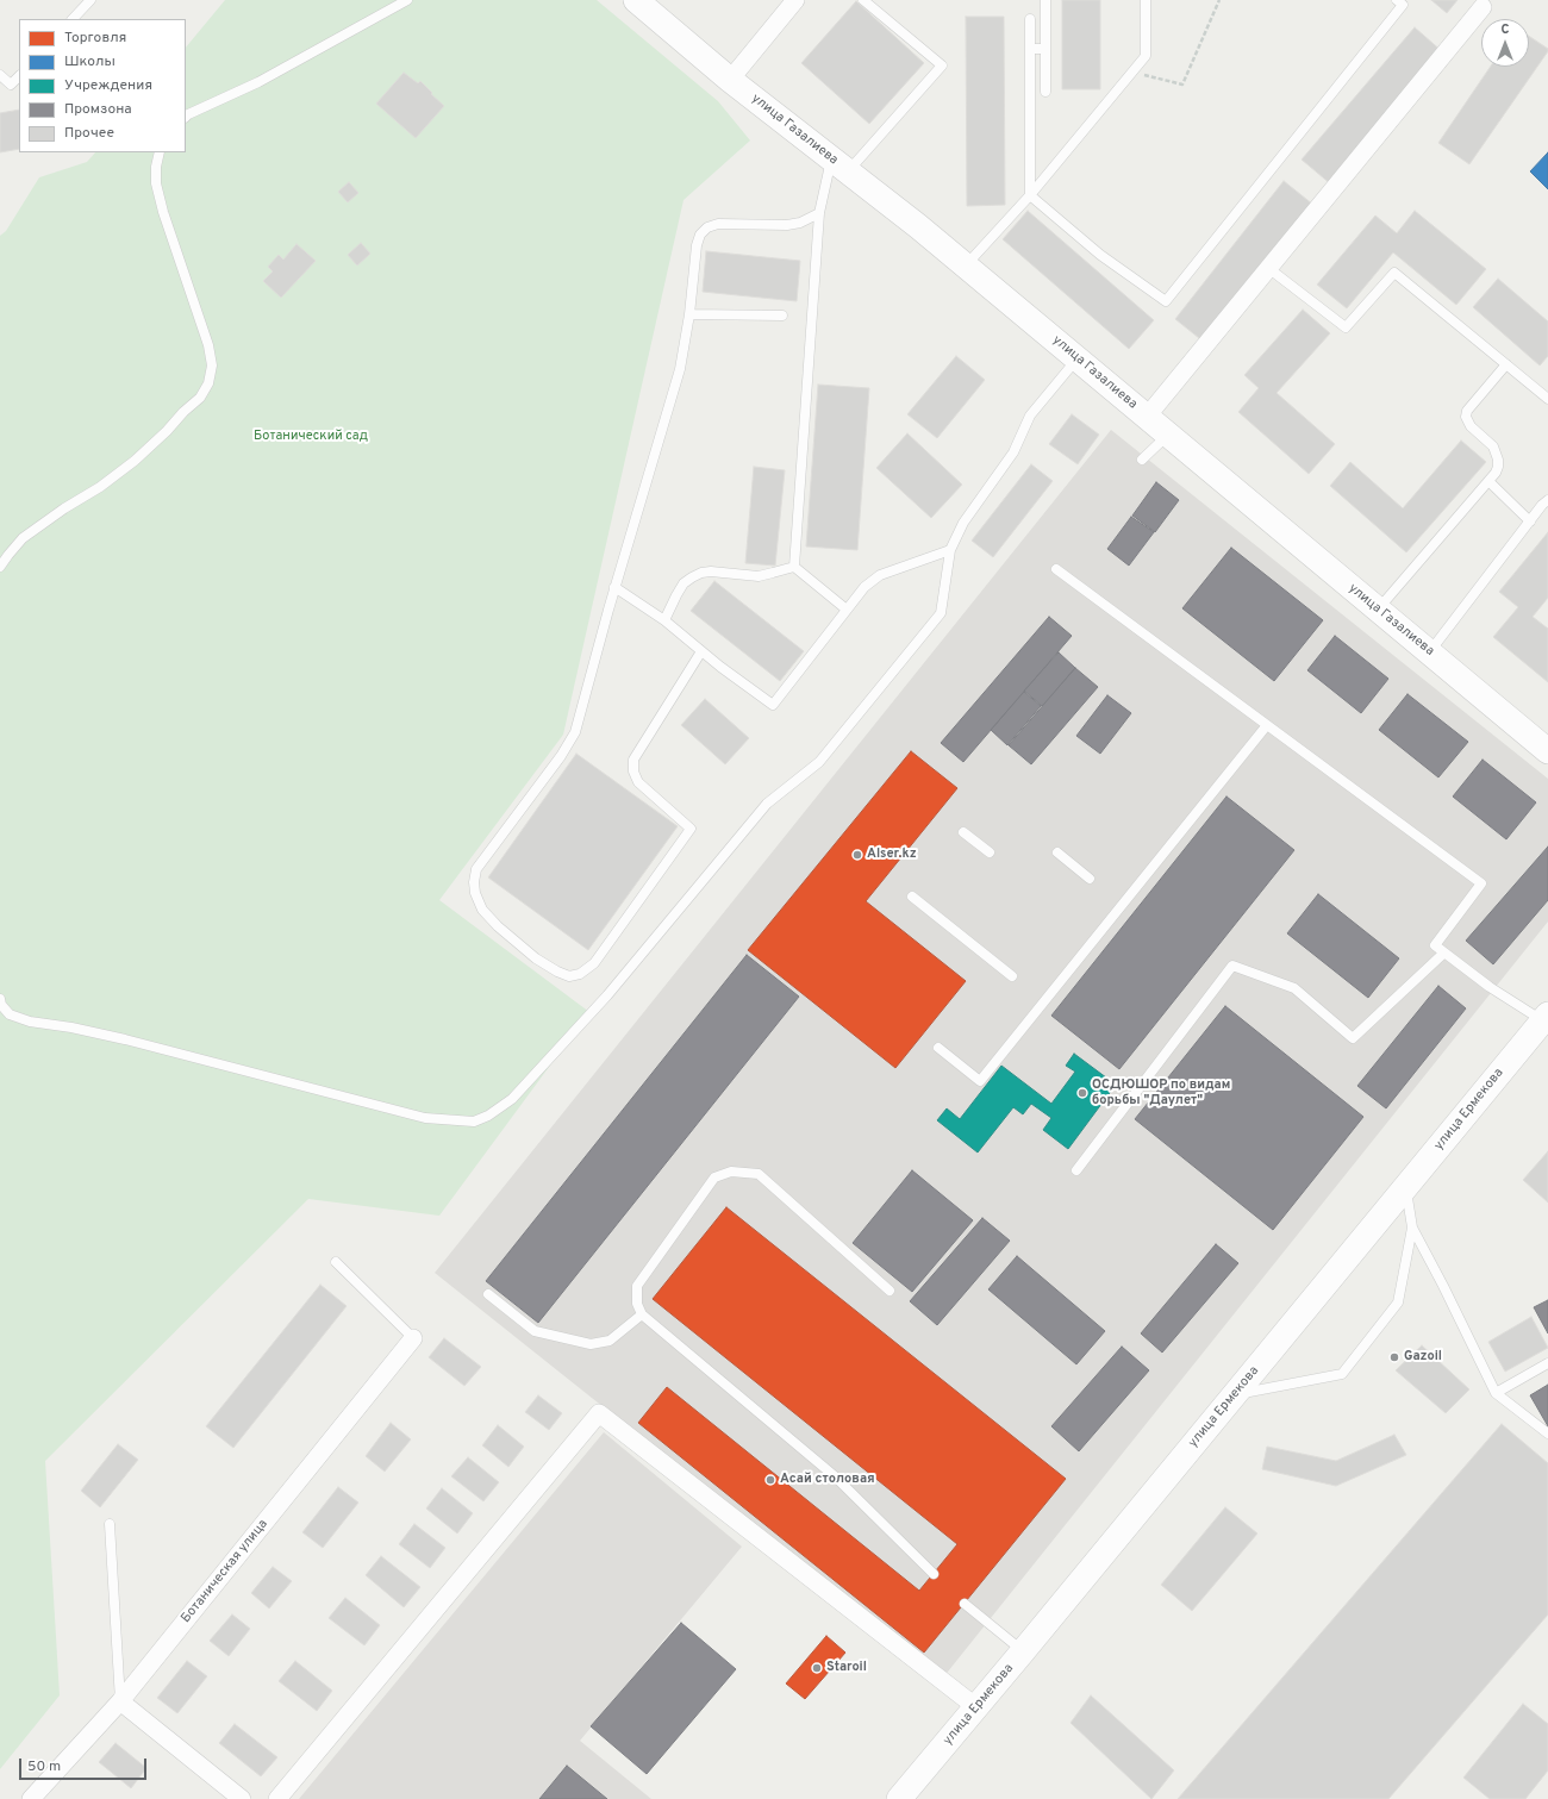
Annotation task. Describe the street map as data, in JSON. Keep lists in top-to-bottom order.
{
  "streets": {
    "main road": ["улица Газалиева", "улица Ермекова"],
    "street": ["Ботаническая улица"]
  },
  "parks": ["Ботанический сад"],
  "places": [
    "Alser.kz",
    "ОСДЮШОР по видам борьбы \"Даулет\"",
    "Gazoil",
    "Асай столовая",
    "Staroil"
  ],
  "legend": [
    "Торговля",
    "Школы",
    "Учреждения",
    "Промзона",
    "Прочее"
  ],
  "scale_bar": "50 m",
  "north": "top"
}
